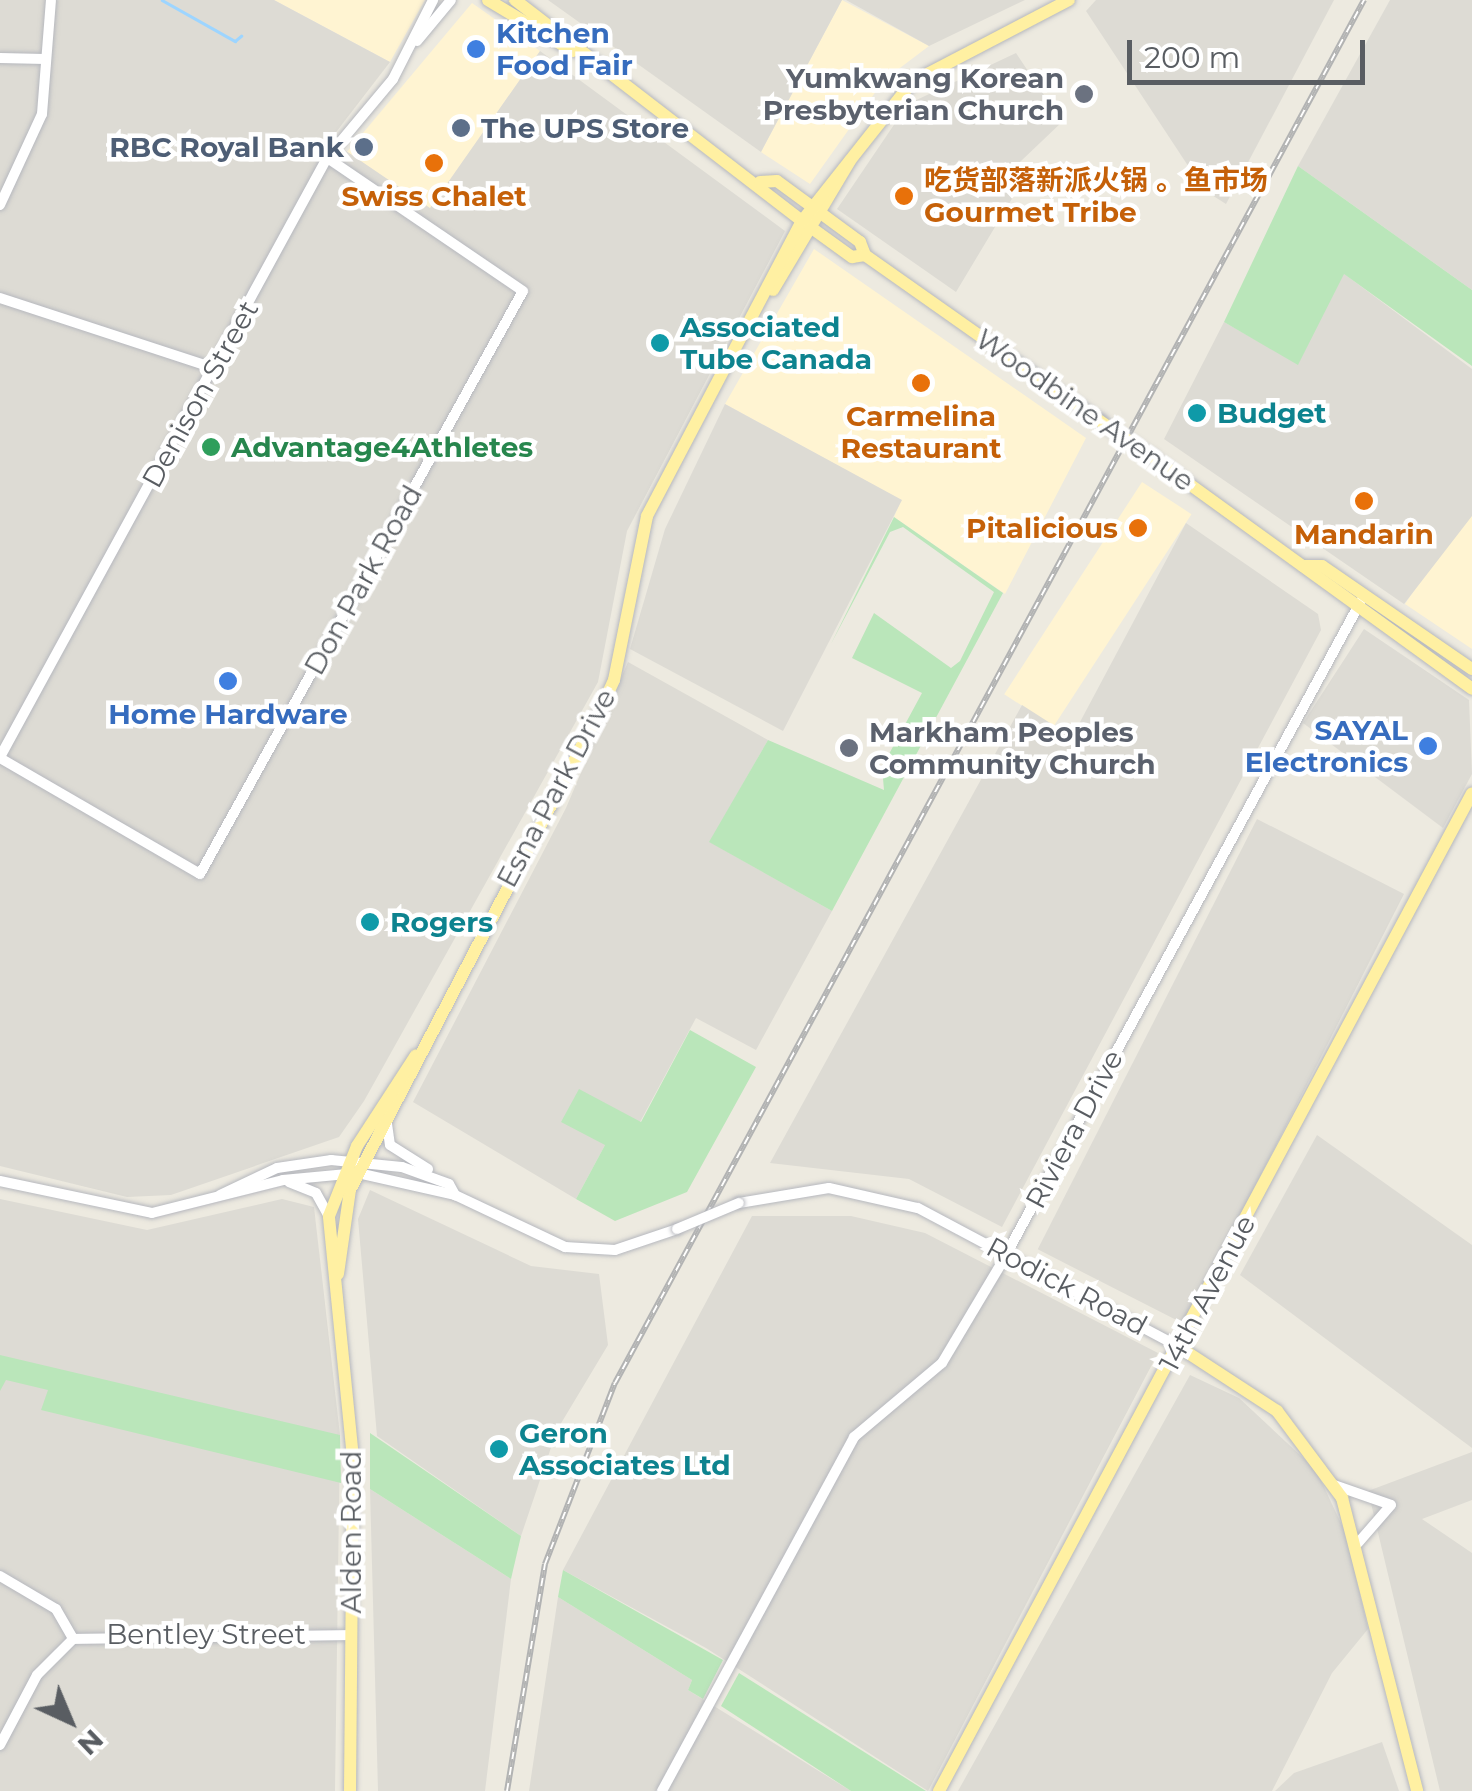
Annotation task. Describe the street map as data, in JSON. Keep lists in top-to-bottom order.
{
  "streets": {
    "main road": [
      "Woodbine Avenue",
      "Esna Park Drive",
      "Rodick Road",
      "14th Avenue",
      "Alden Road"
    ],
    "street": [
      "Denison Street",
      "Don Park Road",
      "Riviera Drive",
      "Bentley Street"
    ]
  },
  "crossings": [
    ["Denison Street", "Don Park Road"],
    ["Woodbine Avenue", "Esna Park Drive"],
    ["Woodbine Avenue", "Riviera Drive"],
    ["Esna Park Drive", "Rodick Road"],
    ["Esna Park Drive", "Alden Road"],
    ["Riviera Drive", "Rodick Road"],
    ["Rodick Road", "14th Avenue"],
    ["Rodick Road", "Alden Road"],
    ["Alden Road", "Bentley Street"]
  ],
  "places": [
    "Kitchen Food Fair",
    "Yumkwang Korean Presbyterian Church",
    "The UPS Store",
    "RBC Royal Bank",
    "Swiss Chalet",
    "吃货部落新派火锅 。鱼市场 Gourmet Tribe",
    "Associated Tube Canada",
    "Carmelina Restaurant",
    "Budget",
    "Advantage4Athletes",
    "Mandarin",
    "Pitalicious",
    "Home Hardware",
    "SAYAL Electronics",
    "Markham Peoples Community Church",
    "Rogers",
    "Geron Associates Ltd"
  ],
  "scale_bar": "200 m",
  "north": "bottom right"
}
